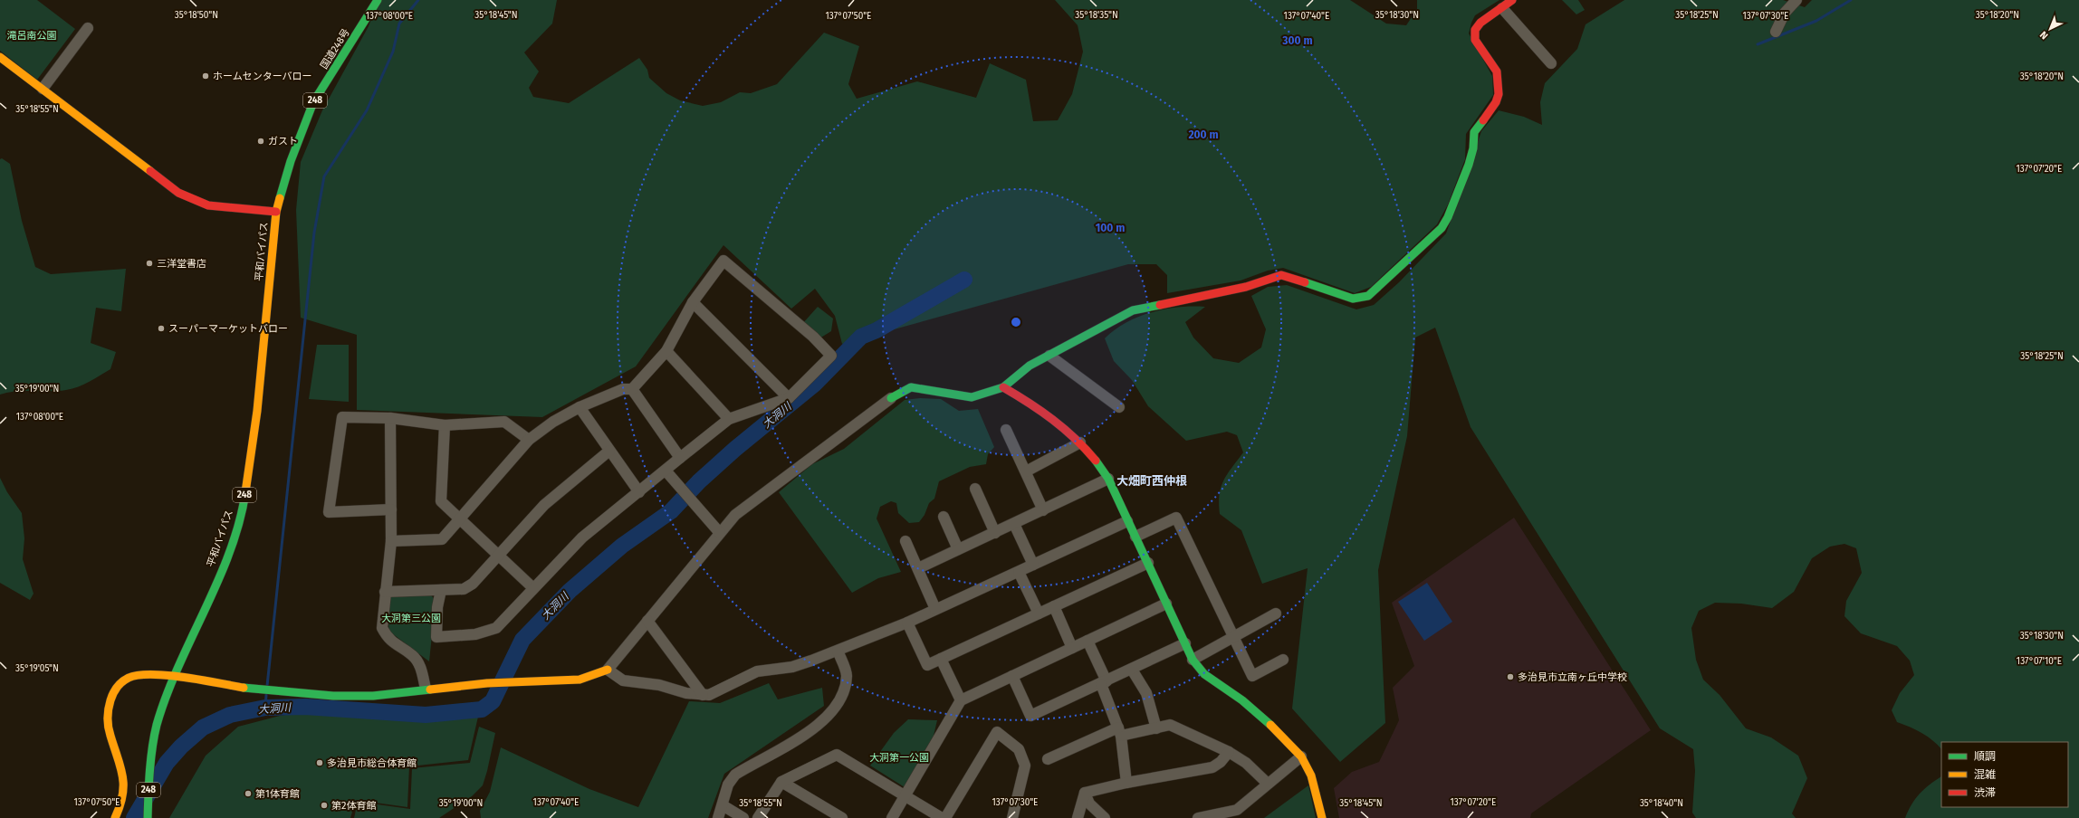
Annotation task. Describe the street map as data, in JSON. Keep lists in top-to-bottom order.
{
  "streets": {
    "main road": ["国道248号", "248", "平和バイパス"]
  },
  "crossings": [
    ["国道248号", "平和バイパス"]
  ],
  "districts": ["大畑町西仲根"],
  "water": ["大洞川"],
  "parks": ["滝呂南公園", "大洞第三公園", "大洞第一公園"],
  "places": [
    "ホームセンターバロー",
    "ガスト",
    "三洋堂書店",
    "スーパーマーケットバロー",
    "多治見市立南ヶ丘中学校",
    "多治見市総合体育館",
    "第1体育館",
    "第2体育館"
  ],
  "legend": ["順調", "混雑", "渋滞"],
  "north": "bottom left",
  "coordinates": [
    "35°18'50\"N",
    "35°18'45\"N",
    "35°18'35\"N",
    "35°18'30\"N",
    "35°18'25\"N",
    "35°18'20\"N",
    "137°08'00\"E",
    "137°07'50\"E",
    "137°07'40\"E",
    "137°07'30\"E",
    "35°18'55\"N",
    "137°07'20\"E",
    "35°19'00\"N",
    "137°07'10\"E",
    "35°19'05\"N",
    "35°18'40\"N"
  ],
  "rings": ["300 m", "200 m", "100 m"]
}
